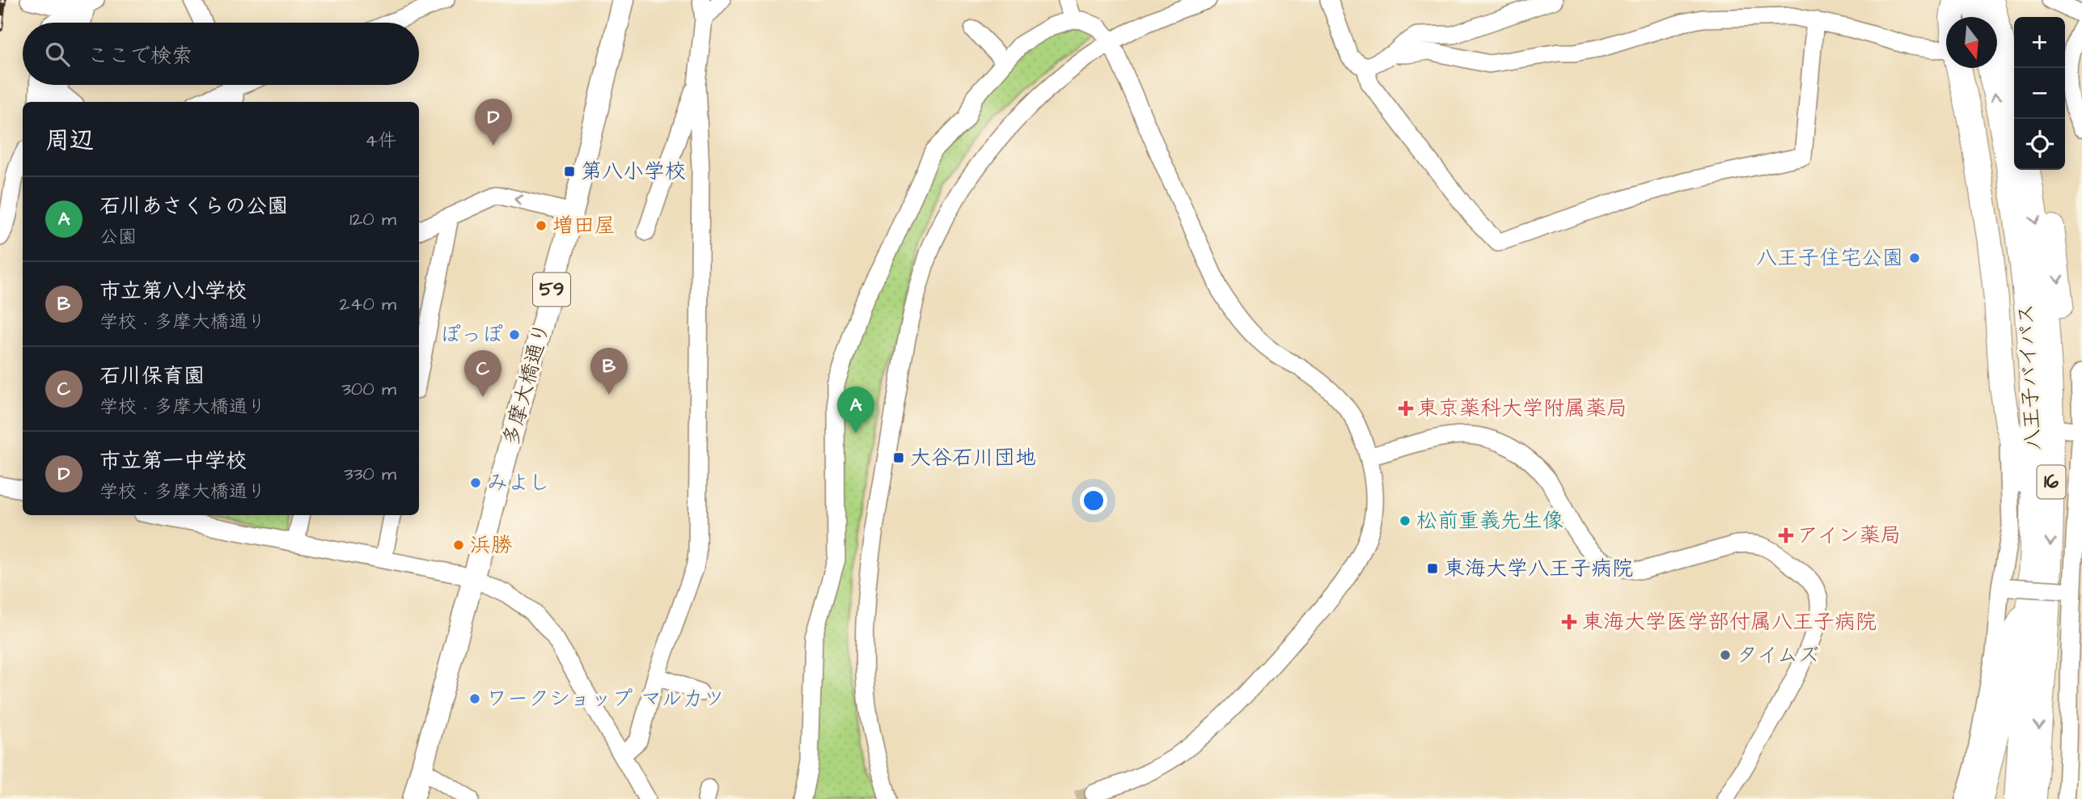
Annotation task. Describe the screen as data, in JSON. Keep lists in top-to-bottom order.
{
  "streets": {
    "highway": ["八王子バイパス", "16"],
    "main road": ["59", "多摩大橋通り"]
  },
  "crossings": [
    ["八王子バイパス", "16"]
  ],
  "places": {
    "transit": ["第八小学校", "大谷石川団地", "東海大学八王子病院"],
    "other": [
      "増田屋",
      "八王子住宅公園",
      "ぽっぽ",
      "みよし",
      "松前重義先生像",
      "浜勝",
      "タイムズ",
      "ワークショップ マルカツ"
    ],
    "health": ["東京薬科大学附属薬局", "アイン薬局", "東海大学医学部付属八王子病院"]
  },
  "north": "bottom",
  "page": {
    "map_buttons": ["+", "−"],
    "search": "ここで検索",
    "pins": [
      "D",
      "B",
      "C",
      "A"
    ],
    "heading": ["周辺", "4件"],
    "list": [
      {
        "mark": "A",
        "name": "石川あさくらの公園",
        "note": "公園",
        "value": "120 m"
      },
      {
        "mark": "B",
        "name": "市立第八小学校",
        "note": "学校 · 多摩大橋通り",
        "value": "240 m"
      },
      {
        "mark": "C",
        "name": "石川保育園",
        "note": "学校 · 多摩大橋通り",
        "value": "300 m"
      },
      {
        "mark": "D",
        "name": "市立第一中学校",
        "note": "学校 · 多摩大橋通り",
        "value": "330 m"
      }
    ]
  }
}
